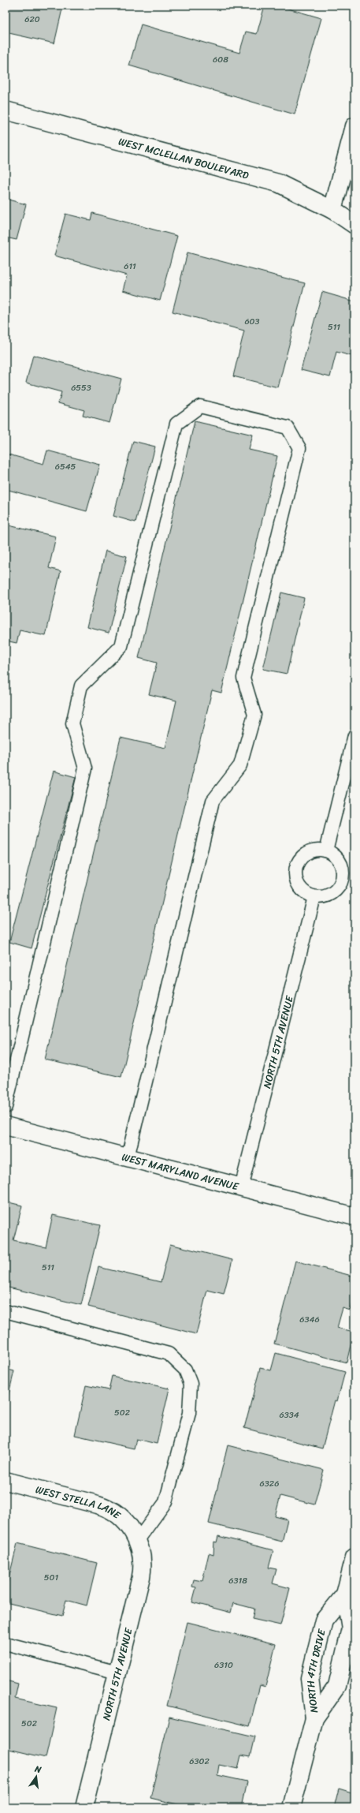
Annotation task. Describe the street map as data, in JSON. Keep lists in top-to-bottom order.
{
  "streets": {
    "street": [
      "WEST MCLELLAN BOULEVARD",
      "NORTH 5TH AVENUE",
      "WEST MARYLAND AVENUE",
      "WEST STELLA LANE",
      "NORTH 4TH DRIVE"
    ]
  },
  "crossings": [
    ["NORTH 5TH AVENUE", "WEST MARYLAND AVENUE"],
    ["NORTH 5TH AVENUE", "WEST STELLA LANE"]
  ],
  "house_numbers": [
    "620",
    "608",
    "611",
    "603",
    "511",
    "6553",
    "6545",
    "511",
    "6346",
    "502",
    "6334",
    "6326",
    "501",
    "6318",
    "6310",
    "502",
    "6302"
  ],
  "north": "top"
}
